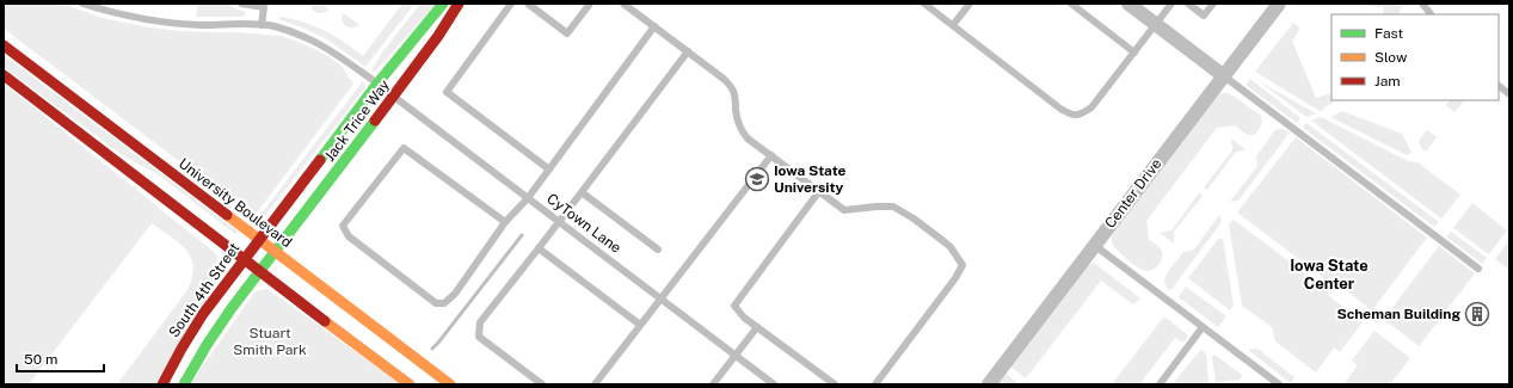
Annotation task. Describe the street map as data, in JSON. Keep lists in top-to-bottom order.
{
  "streets": {
    "main road": ["Jack Trice Way", "University Boulevard", "South 4th Street"],
    "street": ["Center Drive"],
    "lane": ["CyTown Lane"]
  },
  "crossings": [
    ["Jack Trice Way", "University Boulevard"],
    ["Jack Trice Way", "CyTown Lane"],
    ["Jack Trice Way", "South 4th Street"],
    ["University Boulevard", "South 4th Street"]
  ],
  "districts": ["Iowa State Center"],
  "parks": ["Stuart Smith Park"],
  "places": {
    "school or university": ["Iowa State University"],
    "building": ["Scheman Building"]
  },
  "legend": ["Fast", "Slow", "Jam"],
  "scale_bar": "50 m"
}
